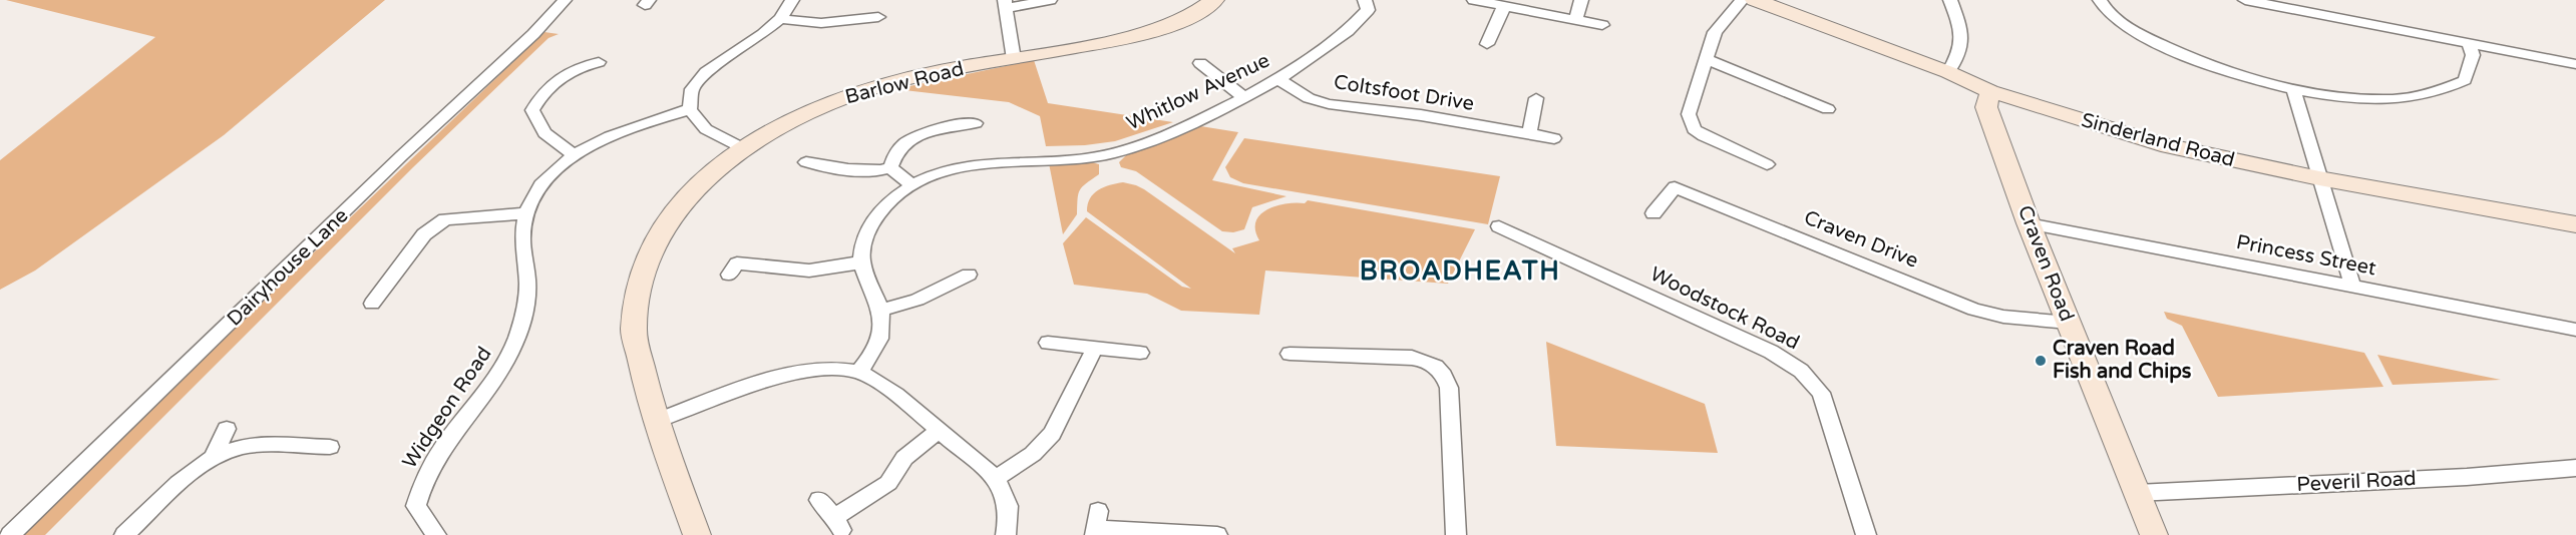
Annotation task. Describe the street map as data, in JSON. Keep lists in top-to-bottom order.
{
  "streets": {
    "street": [
      "Barlow Road",
      "Whitlow Avenue",
      "Coltsfoot Drive",
      "Sinderland Road",
      "Craven Drive",
      "Princess Street",
      "Craven Road",
      "Dairyhouse Lane",
      "Woodstock Road",
      "Widgeon Road",
      "Peveril Road"
    ]
  },
  "crossings": [
    ["Whitlow Avenue", "Coltsfoot Drive"],
    ["Sinderland Road", "Craven Road"],
    ["Craven Drive", "Craven Road"],
    ["Princess Street", "Craven Road"],
    ["Craven Road", "Peveril Road"]
  ],
  "districts": ["BROADHEATH"],
  "places": ["Craven Road Fish and Chips"]
}
